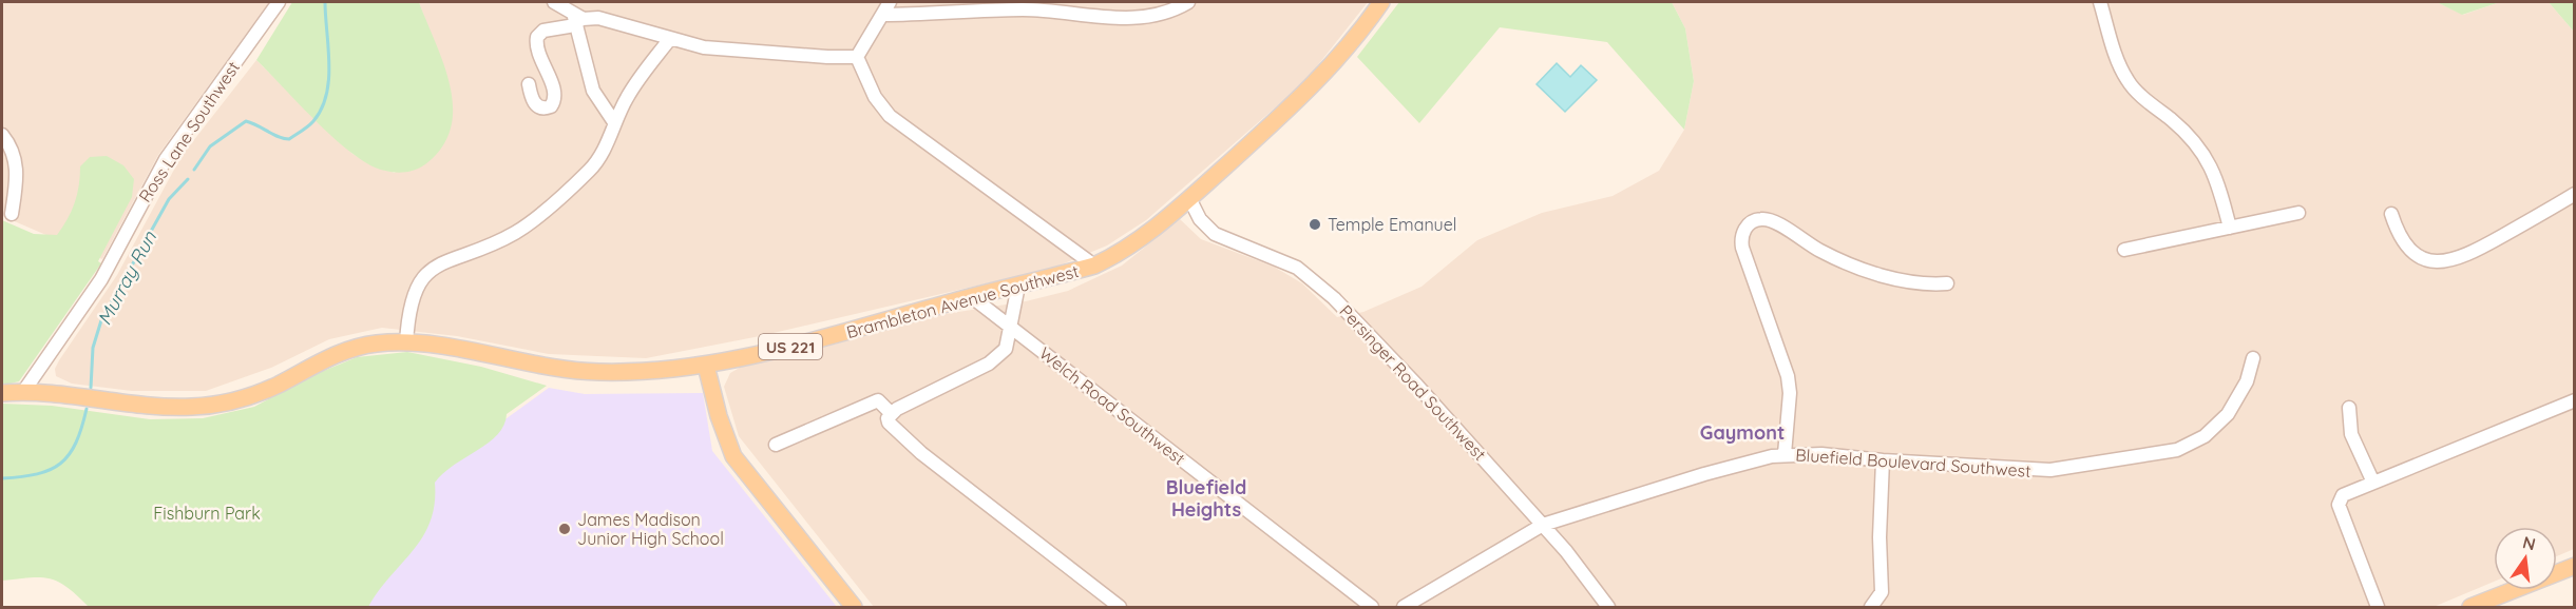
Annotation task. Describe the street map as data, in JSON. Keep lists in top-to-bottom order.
{
  "streets": {
    "main road": ["Brambleton Avenue Southwest", "US 221"],
    "street": [
      "Ross Lane Southwest",
      "Persinger Road Southwest",
      "Welch Road Southwest",
      "Bluefield Boulevard Southwest"
    ]
  },
  "crossings": [
    ["Ross Lane Southwest", "Brambleton Avenue Southwest"],
    ["Brambleton Avenue Southwest", "Persinger Road Southwest"],
    ["Brambleton Avenue Southwest", "Welch Road Southwest"],
    ["Persinger Road Southwest", "Bluefield Boulevard Southwest"]
  ],
  "districts": ["Gaymont", "Bluefield Heights"],
  "water": ["Murray Run"],
  "parks": ["Fishburn Park"],
  "places": ["Temple Emanuel", "James Madison Junior High School"],
  "north": "top"
}
